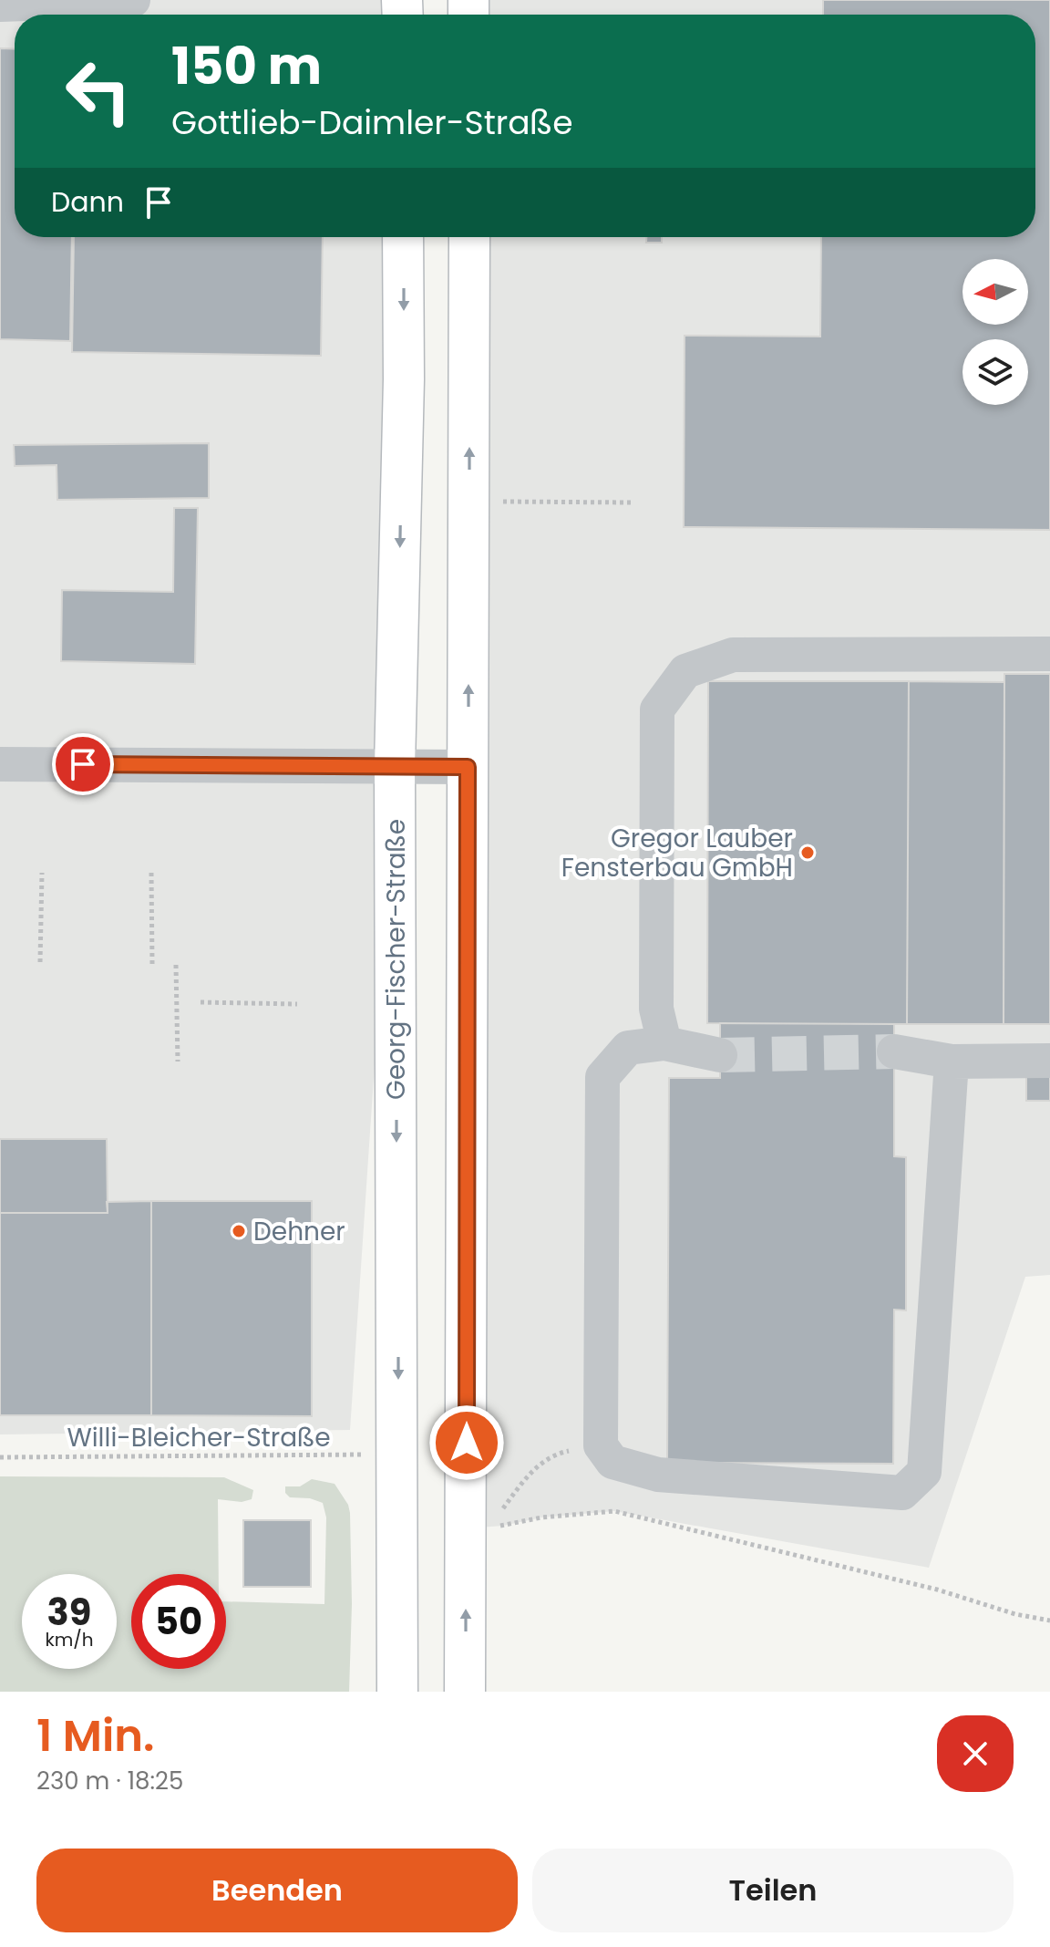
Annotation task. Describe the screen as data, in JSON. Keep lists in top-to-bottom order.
{
  "streets": {
    "main road": ["Georg-Fischer-Straße"],
    "path": ["Willi-Bleicher-Straße"]
  },
  "crossings": [
    ["Georg-Fischer-Straße", "Willi-Bleicher-Straße"]
  ],
  "places": ["Gregor Lauber Fensterbau GmbH", "Dehner"],
  "north": "left",
  "page": {
    "turn": ["150 m", "Gottlieb-Daimler-Straße"],
    "then": "Dann",
    "speed": "39 km/h",
    "limit": "50",
    "heading": ["1 Min.", "230 m · 18:25"],
    "buttons": ["Beenden", "Teilen"]
  }
}
